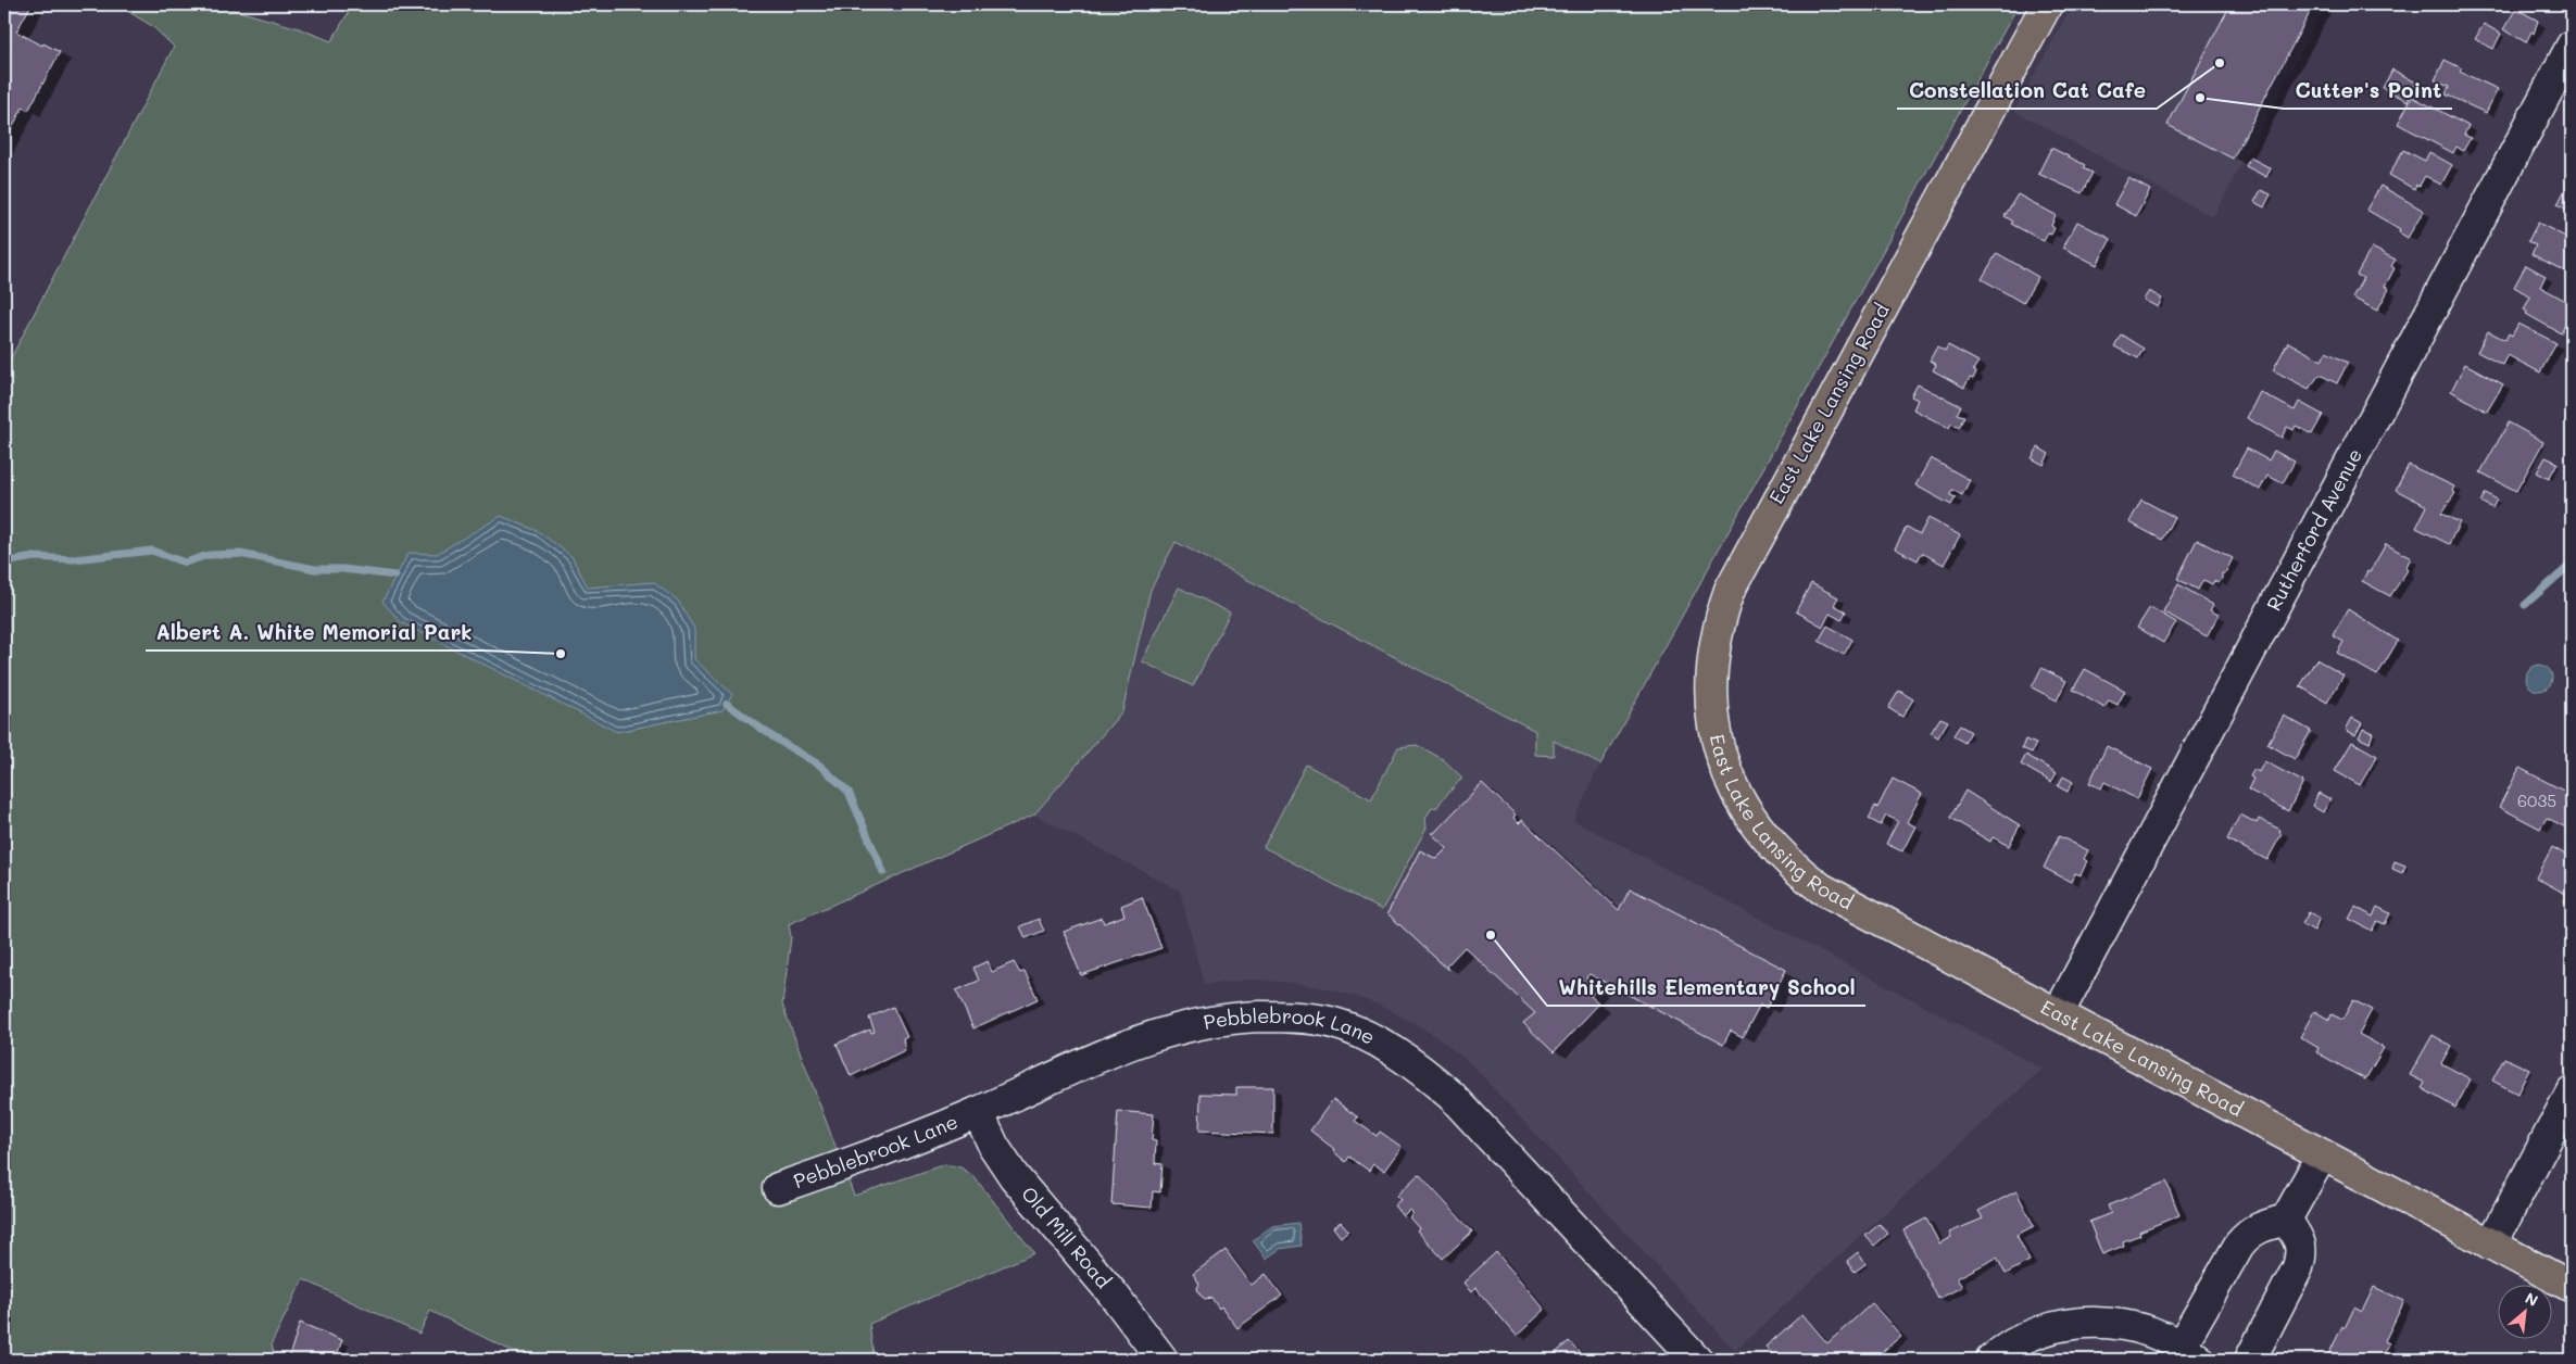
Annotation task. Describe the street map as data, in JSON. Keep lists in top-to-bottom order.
{
  "streets": {
    "main road": ["East Lake Lansing Road"],
    "street": ["Rutherford Avenue", "Pebblebrook Lane", "Old Mill Road"]
  },
  "crossings": [
    ["East Lake Lansing Road", "Rutherford Avenue"],
    ["Pebblebrook Lane", "Old Mill Road"]
  ],
  "places": [
    "Constellation Cat Cafe",
    "Cutter's Point",
    "Albert A. White Memorial Park",
    "Whitehills Elementary School"
  ],
  "house_numbers": ["6035"],
  "north": "top right"
}
